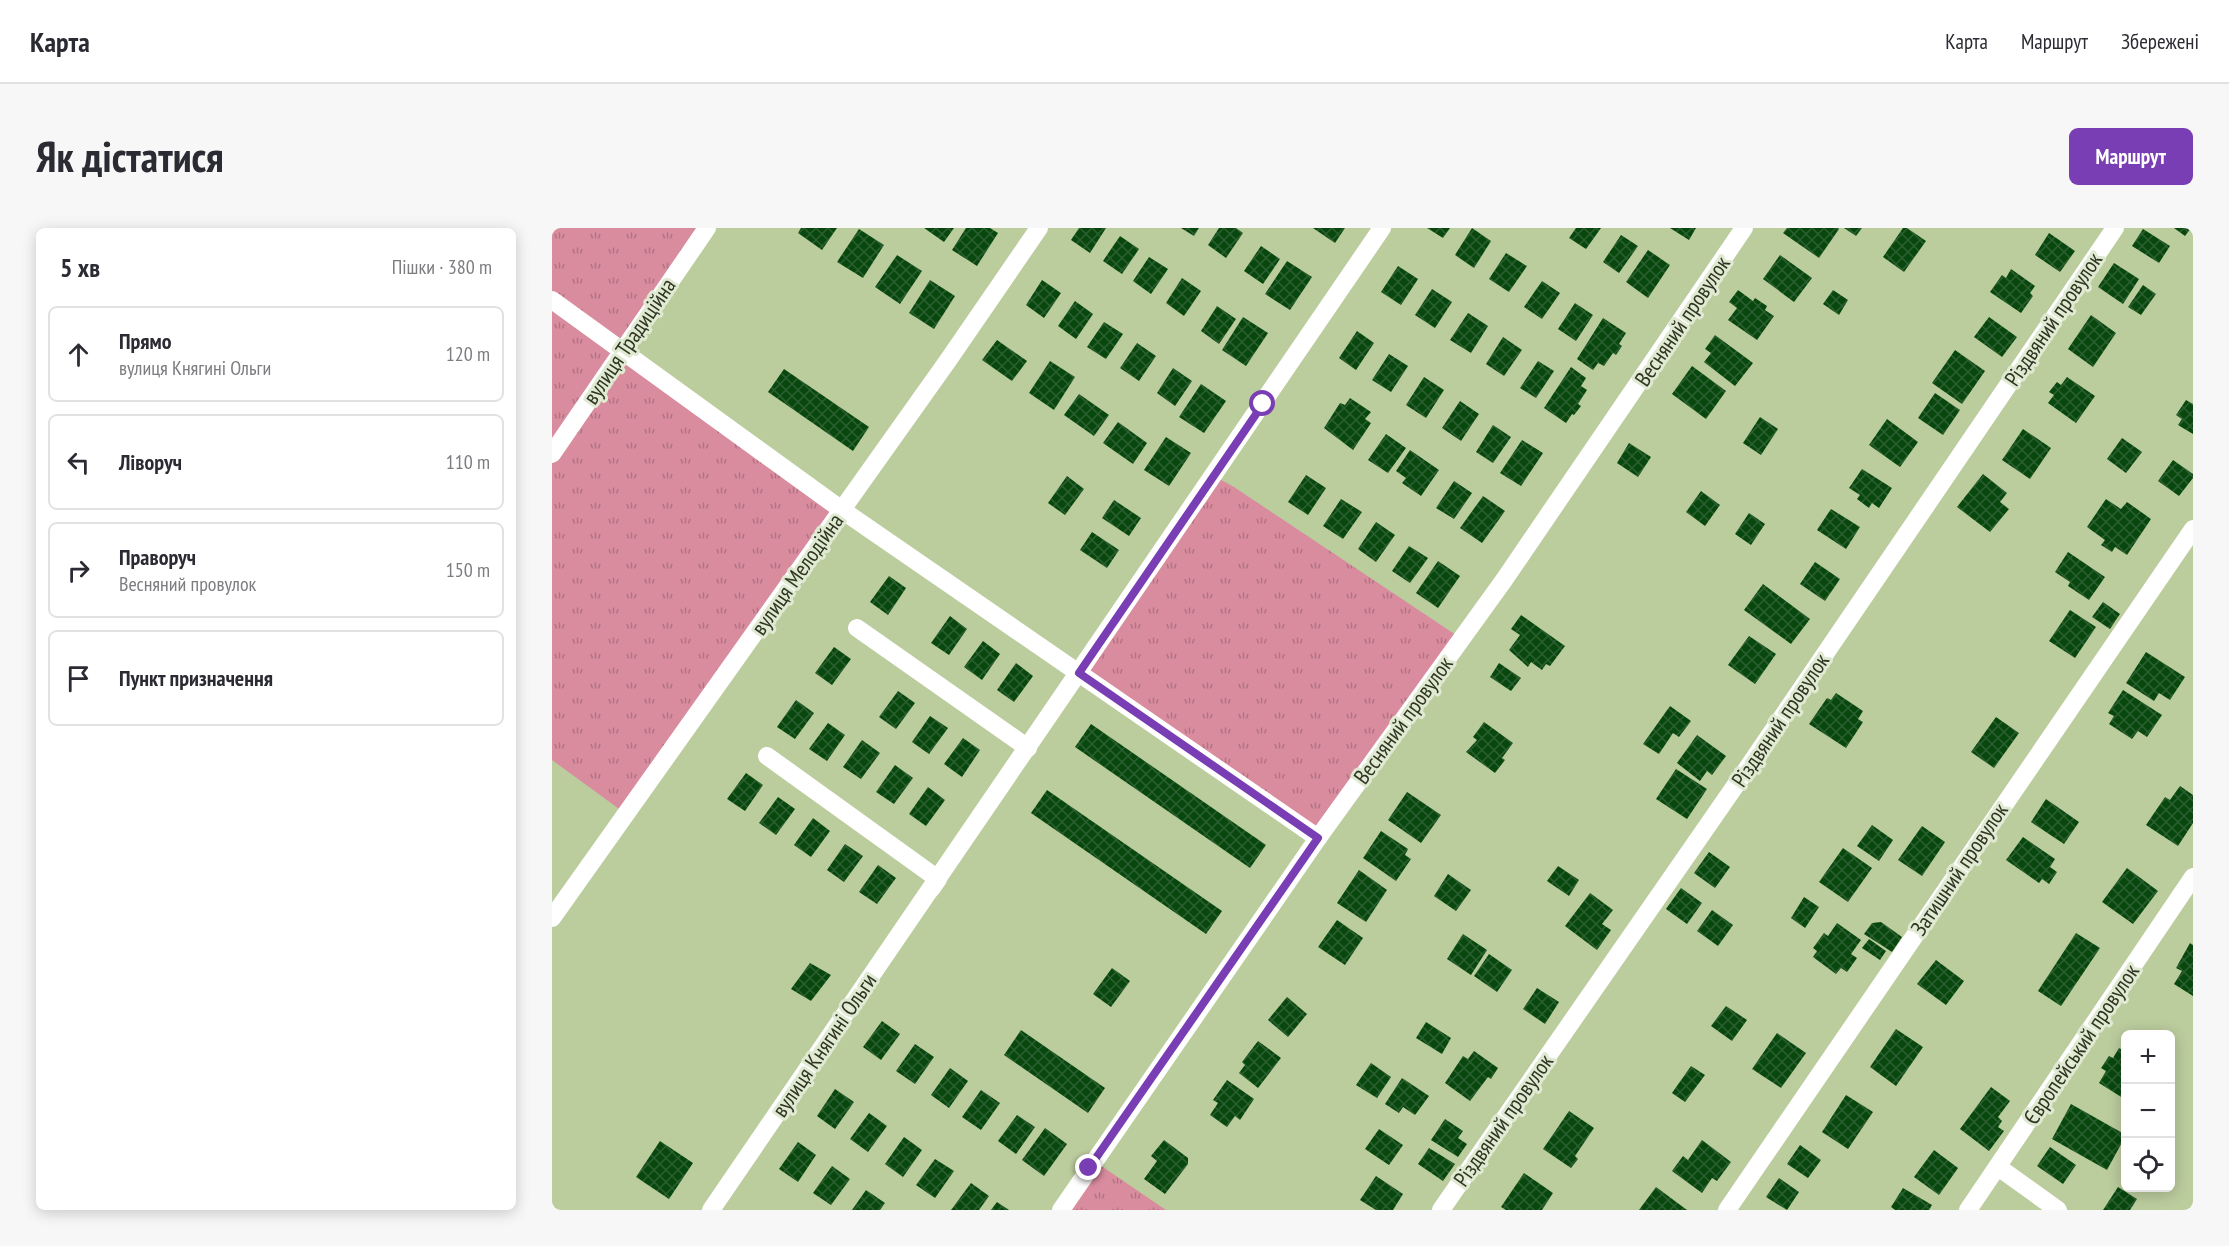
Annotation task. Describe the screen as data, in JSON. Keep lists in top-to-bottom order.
{
  "streets": {
    "street": [
      "Різдвяний провулок",
      "Весняний провулок",
      "вулиця Традиційна",
      "вулиця Мелодійна",
      "Затишний провулок",
      "Європейський провулок"
    ]
  },
  "page": {
    "header": "Карта",
    "nav": ["Карта", "Маршрут", "Збережені"],
    "buttons": "Маршрут",
    "title": "Як дістатися",
    "heading": ["5 хв", "Пішки · 380 m"],
    "list": [
      ["Прямо", "вулиця Княгині Ольги", "120 m"],
      ["Ліворуч", "110 m"],
      ["Праворуч", "Весняний провулок", "150 m"],
      "Пункт призначення"
    ],
    "map_buttons": ["+", "−"]
  }
}
